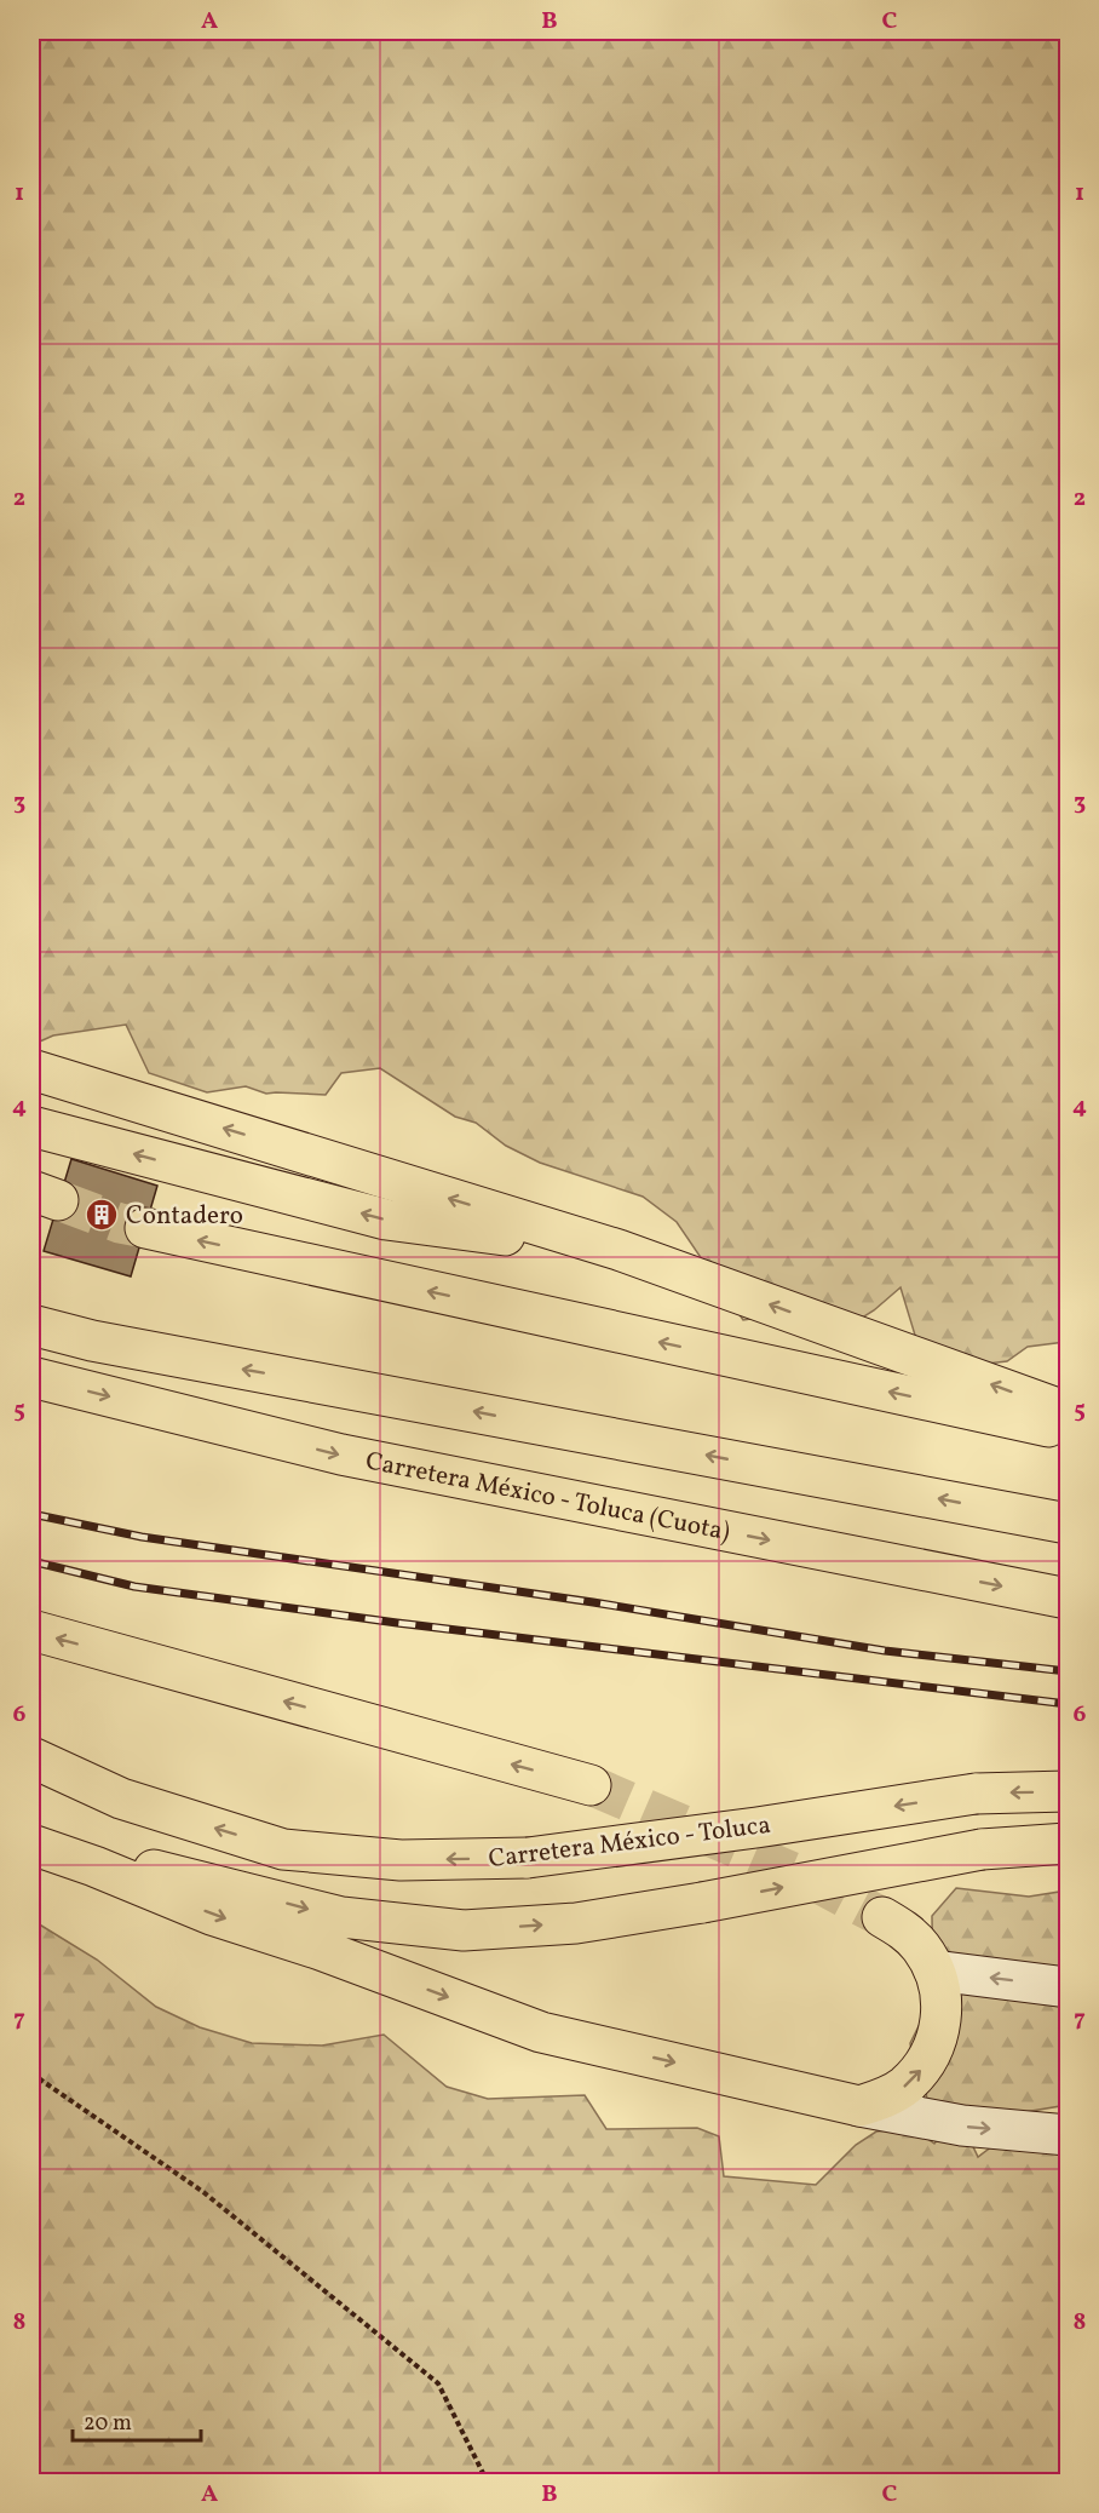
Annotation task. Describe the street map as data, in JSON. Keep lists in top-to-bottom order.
{
  "streets": {
    "main road": ["Carretera México - Toluca (Cuota)", "Carretera México - Toluca"]
  },
  "places": {
    "building": ["Contadero"]
  },
  "scale_bar": "20 m",
  "grid": {
    "columns": ["A", "B", "C"],
    "rows": [
      "1",
      "2",
      "3",
      "4",
      "5",
      "6",
      "7",
      "8"
    ]
  }
}
